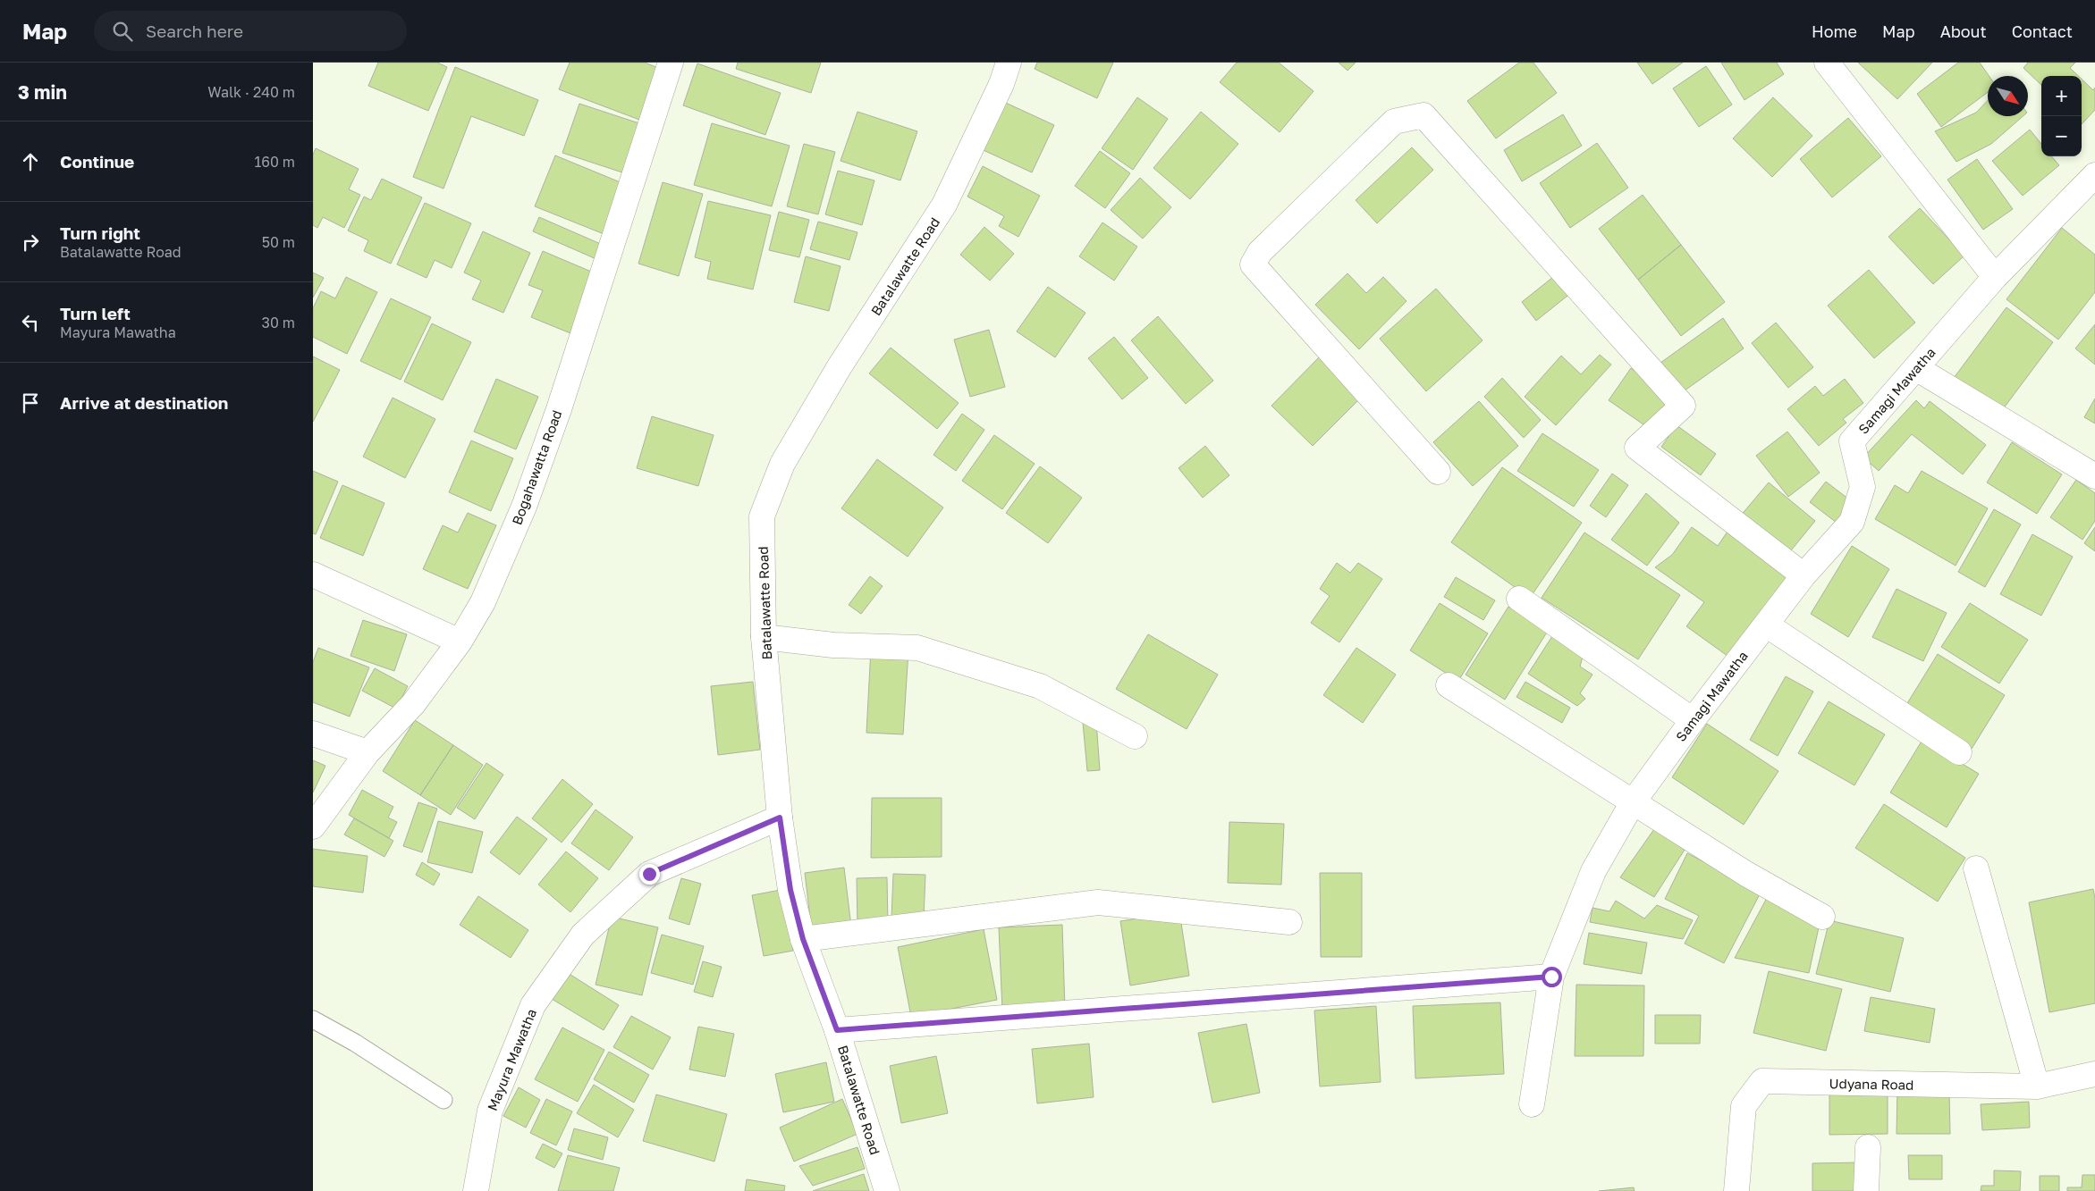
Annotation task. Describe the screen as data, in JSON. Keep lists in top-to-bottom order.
{
  "streets": {
    "street": [
      "Batalawatte Road",
      "Samagi Mawatha",
      "Bogahawatta Road",
      "Mayura Mawatha",
      "Udyana Road"
    ]
  },
  "crossings": [
    ["Batalawatte Road", "Mayura Mawatha"]
  ],
  "north": "bottom right",
  "page": {
    "header": "Map",
    "search": "Search here",
    "nav": [
      "Home",
      "Map",
      "About",
      "Contact"
    ],
    "heading": ["3 min", "Walk · 240 m"],
    "map_buttons": ["+", "−"],
    "list": [
      ["Continue", "160 m"],
      ["Turn right", "Batalawatte Road", "50 m"],
      ["Turn left", "Mayura Mawatha", "30 m"],
      "Arrive at destination"
    ]
  }
}
